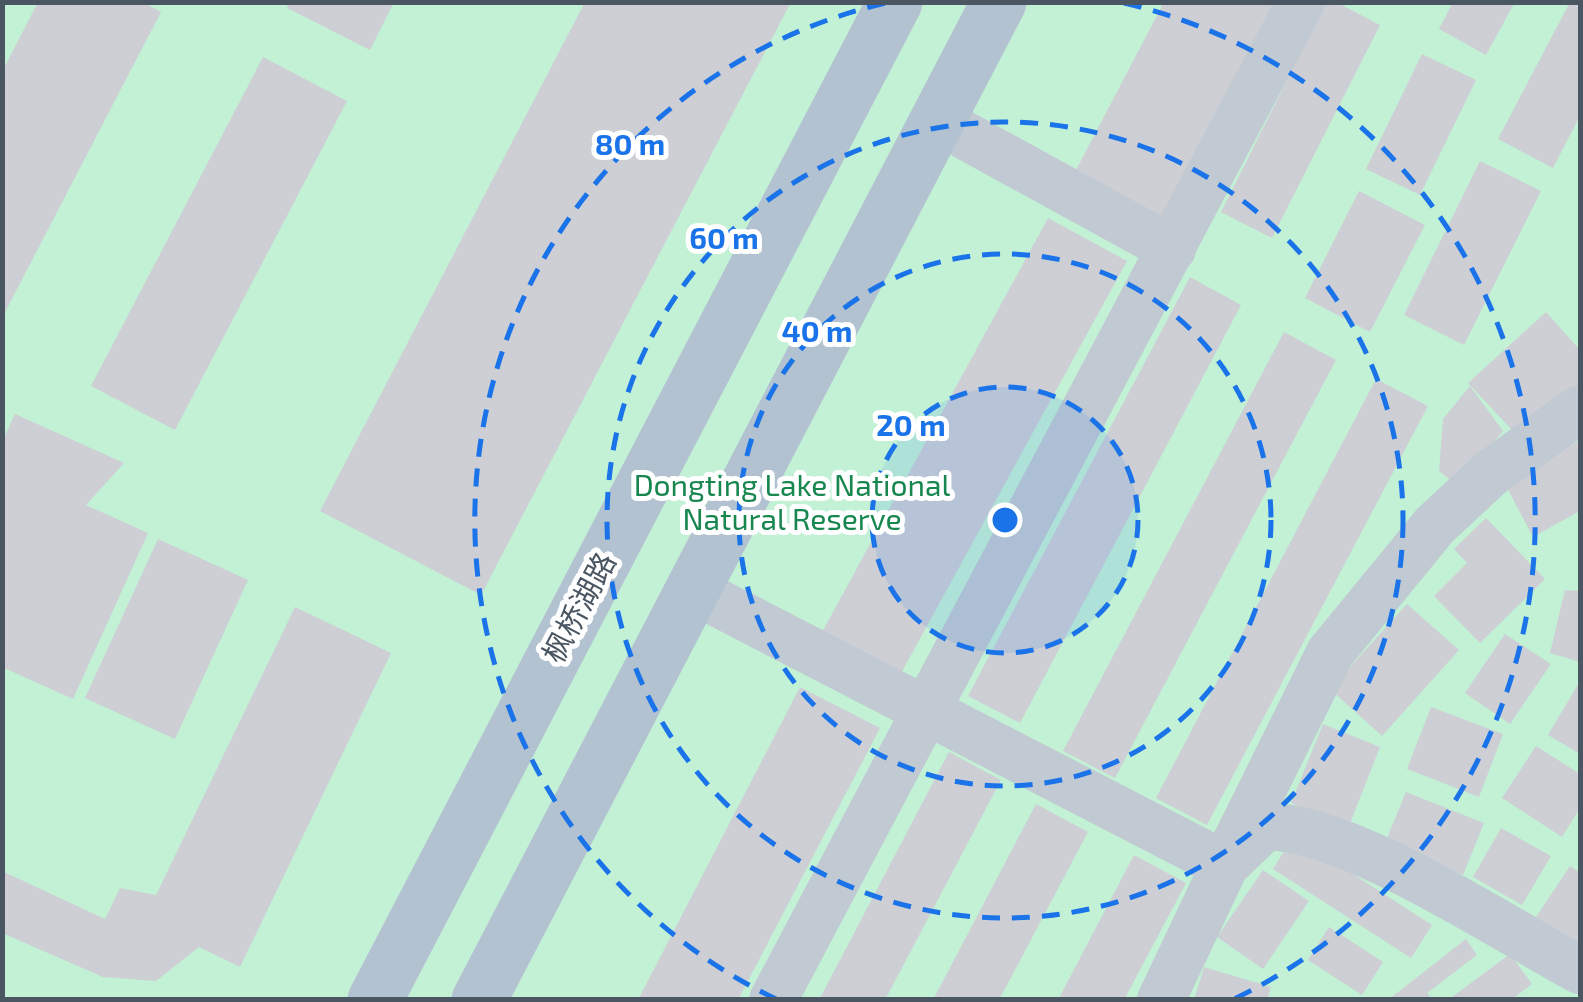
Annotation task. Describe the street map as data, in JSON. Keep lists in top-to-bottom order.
{
  "streets": {
    "main road": ["枫桥湖路"]
  },
  "parks": ["Dongting Lake National Natural Reserve"],
  "rings": [
    "80 m",
    "60 m",
    "40 m",
    "20 m"
  ]
}
